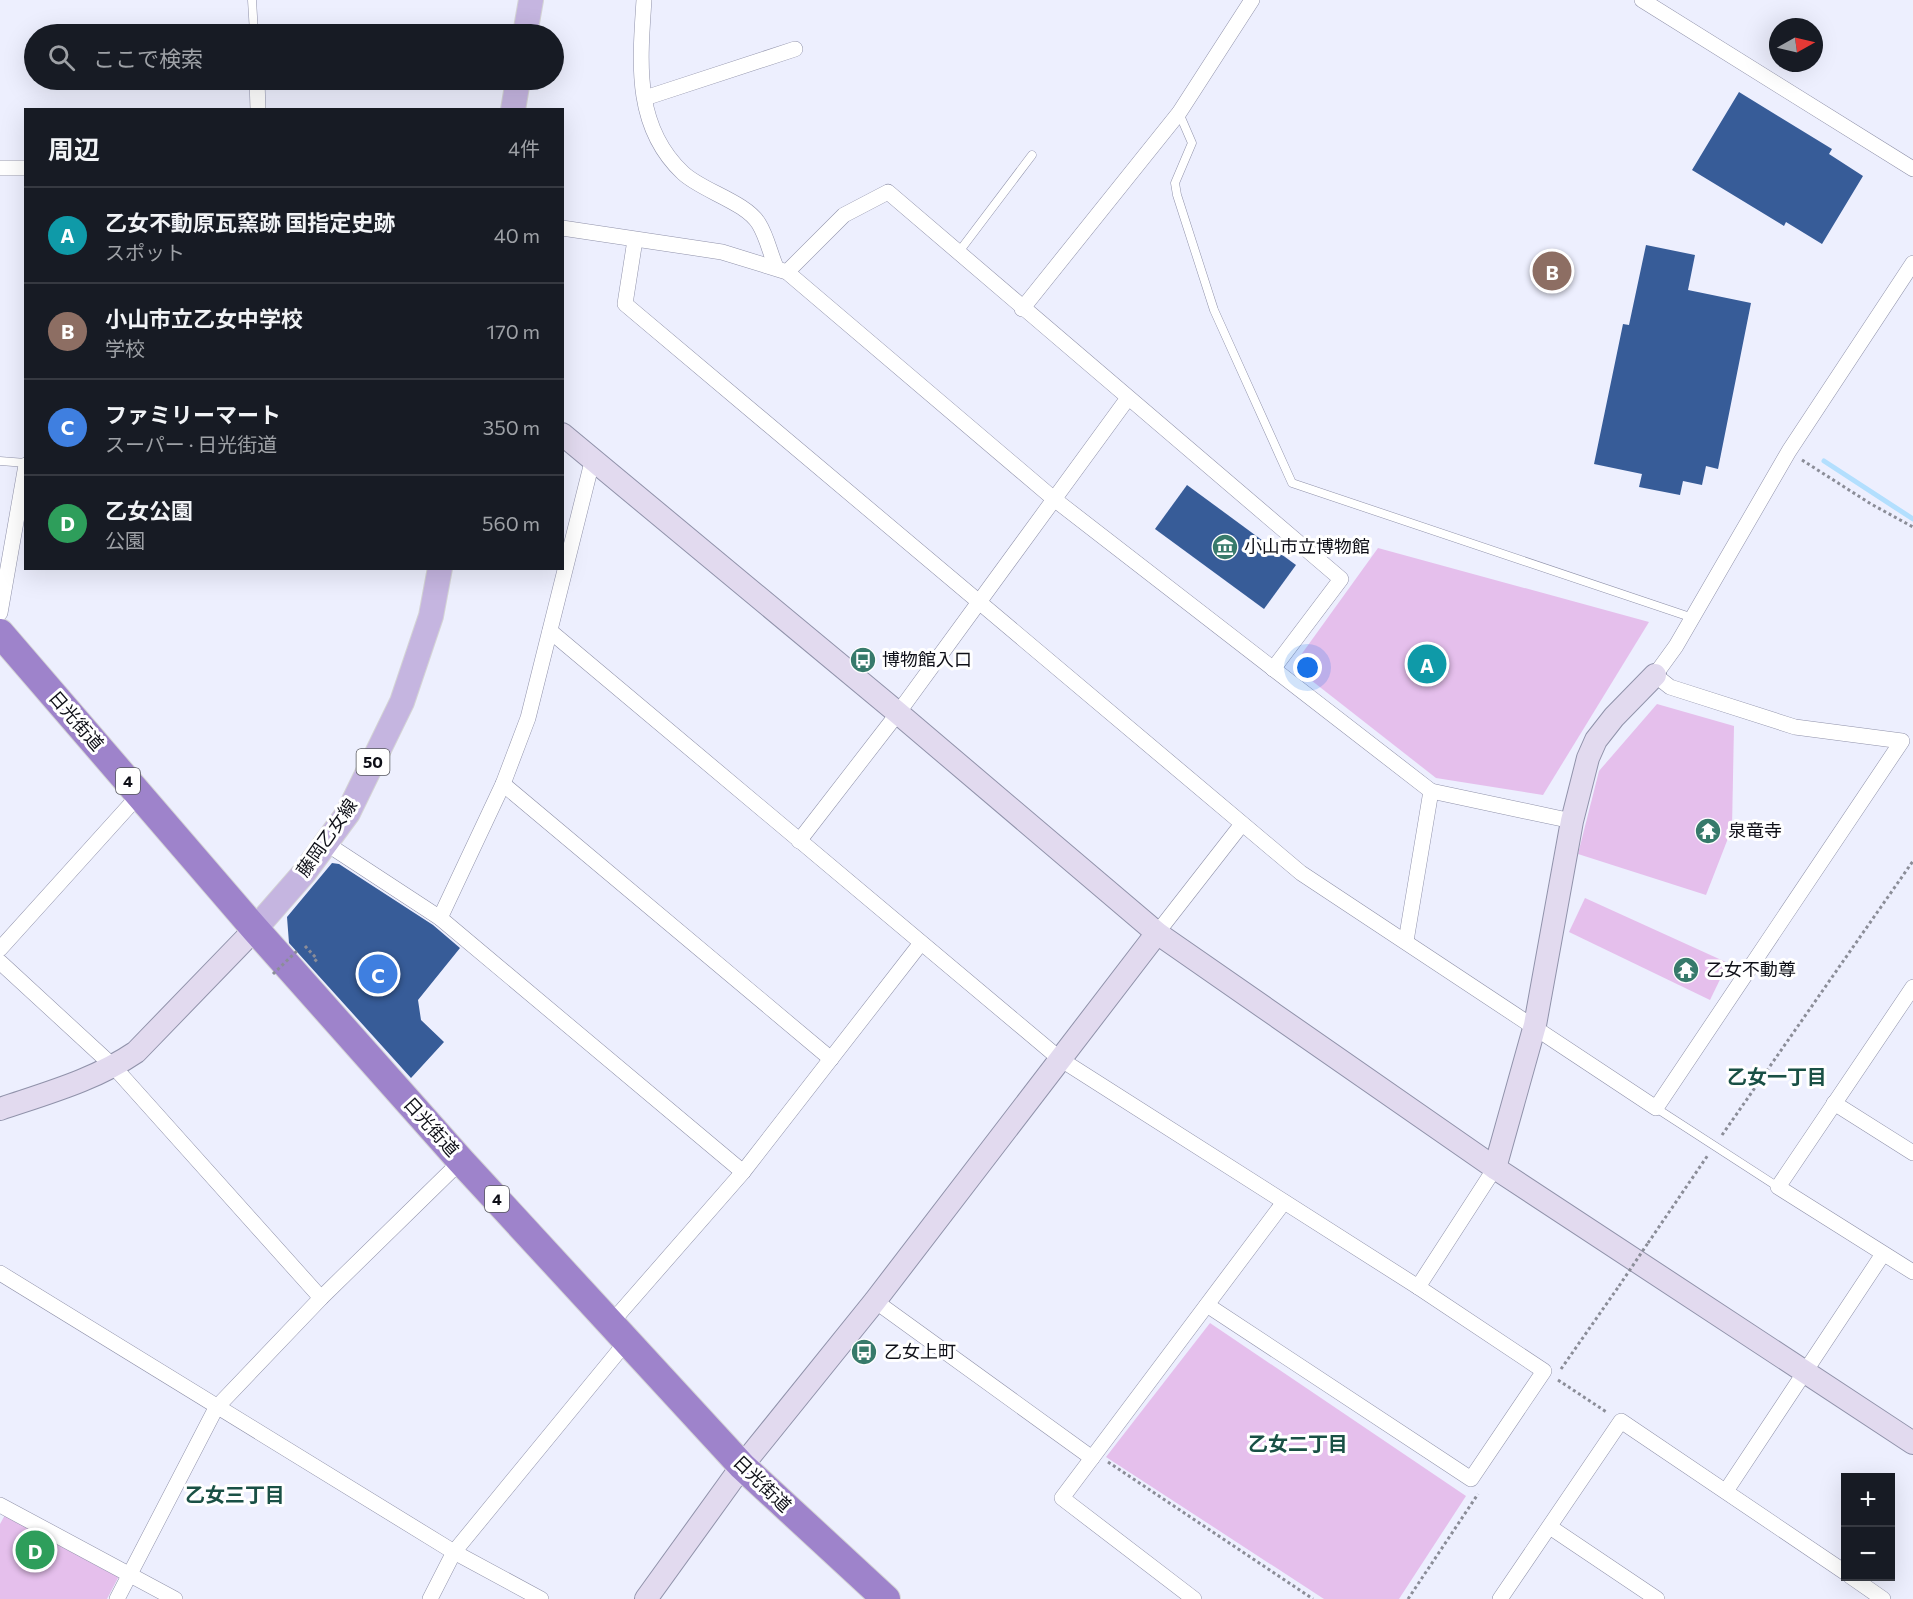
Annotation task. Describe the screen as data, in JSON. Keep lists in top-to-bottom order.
{
  "streets": {
    "highway": ["日光街道", "4"],
    "main road": ["50", "藤岡乙女線"]
  },
  "crossings": [
    ["日光街道", "藤岡乙女線"]
  ],
  "districts": ["乙女一丁目", "乙女二丁目", "乙女三丁目"],
  "places": {
    "museum": ["小山市立博物館"],
    "bus stop": ["博物館入口", "乙女上町"],
    "temple": ["泉竜寺", "乙女不動尊"]
  },
  "north": "right",
  "page": {
    "search": "ここで検索",
    "heading": ["周辺", "4件"],
    "list": [
      {
        "mark": "A",
        "name": "乙女不動原瓦窯跡 国指定史跡",
        "note": "スポット",
        "value": "40 m"
      },
      {
        "mark": "B",
        "name": "小山市立乙女中学校",
        "note": "学校",
        "value": "170 m"
      },
      {
        "mark": "C",
        "name": "ファミリーマート",
        "note": "スーパー · 日光街道",
        "value": "350 m"
      },
      {
        "mark": "D",
        "name": "乙女公園",
        "note": "公園",
        "value": "560 m"
      }
    ],
    "pins": [
      "B",
      "A",
      "C",
      "D"
    ],
    "map_buttons": ["+", "−"]
  }
}
